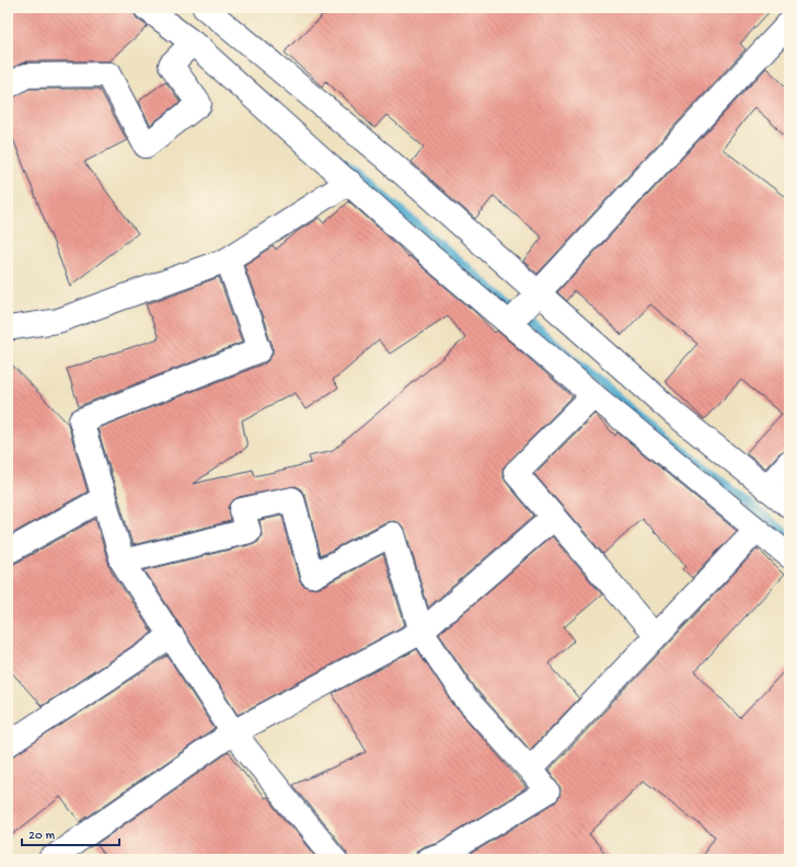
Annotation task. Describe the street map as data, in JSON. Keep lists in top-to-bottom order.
{
  "scale_bar": "20 m"
}
